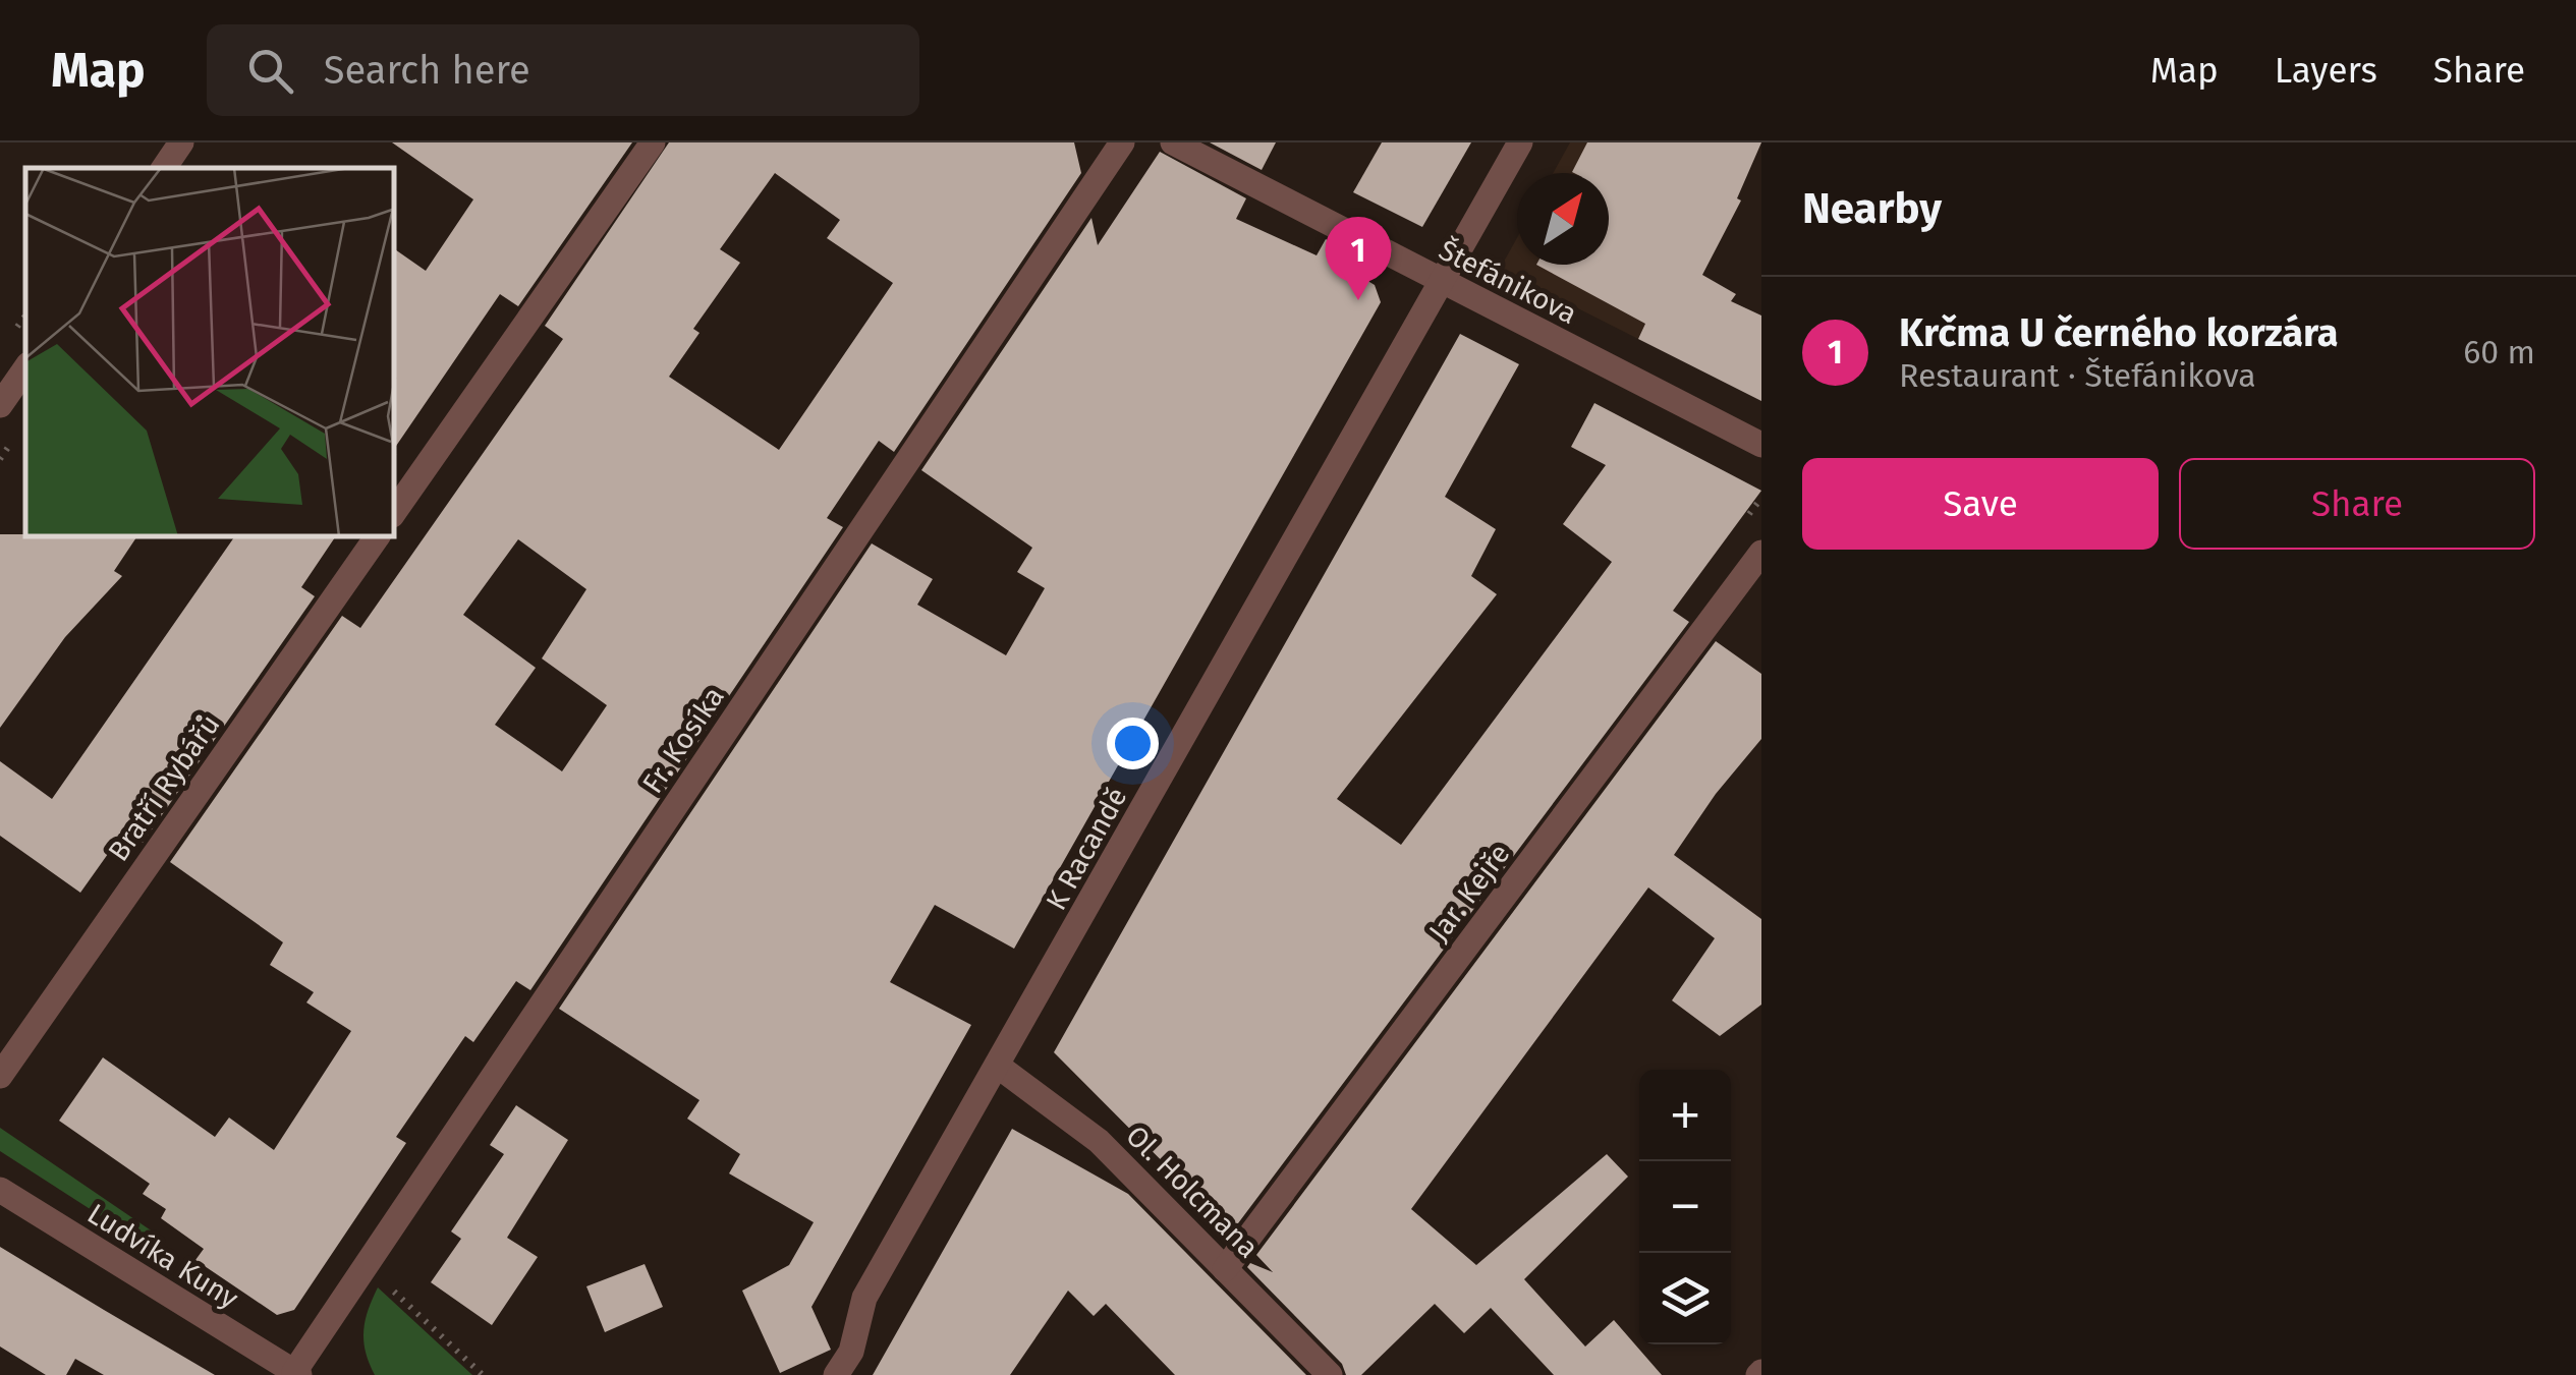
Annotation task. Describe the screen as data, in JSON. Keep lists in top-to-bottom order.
{
  "streets": {
    "street": [
      "Štefánikova",
      "Fr. Kosíka",
      "Bratří Rybářů",
      "K Racandě",
      "Jar. Kejře",
      "Ol. Holcmana",
      "Ludvíka Kuny"
    ]
  },
  "crossings": [
    ["Štefánikova", "K Racandě"],
    ["Fr. Kosíka", "Ludvíka Kuny"],
    ["K Racandě", "Ol. Holcmana"],
    ["Jar. Kejře", "Ol. Holcmana"]
  ],
  "north": "top right",
  "page": {
    "header": "Map",
    "search": "Search here",
    "nav": ["Map", "Layers", "Share"],
    "heading": "Nearby",
    "pins": "1",
    "list": [
      {
        "mark": "1",
        "name": "Krčma U černého korzára",
        "note": "Restaurant · Štefánikova",
        "value": "60 m"
      }
    ],
    "buttons": ["Save", "Share"],
    "map_buttons": ["+", "−"]
  }
}
